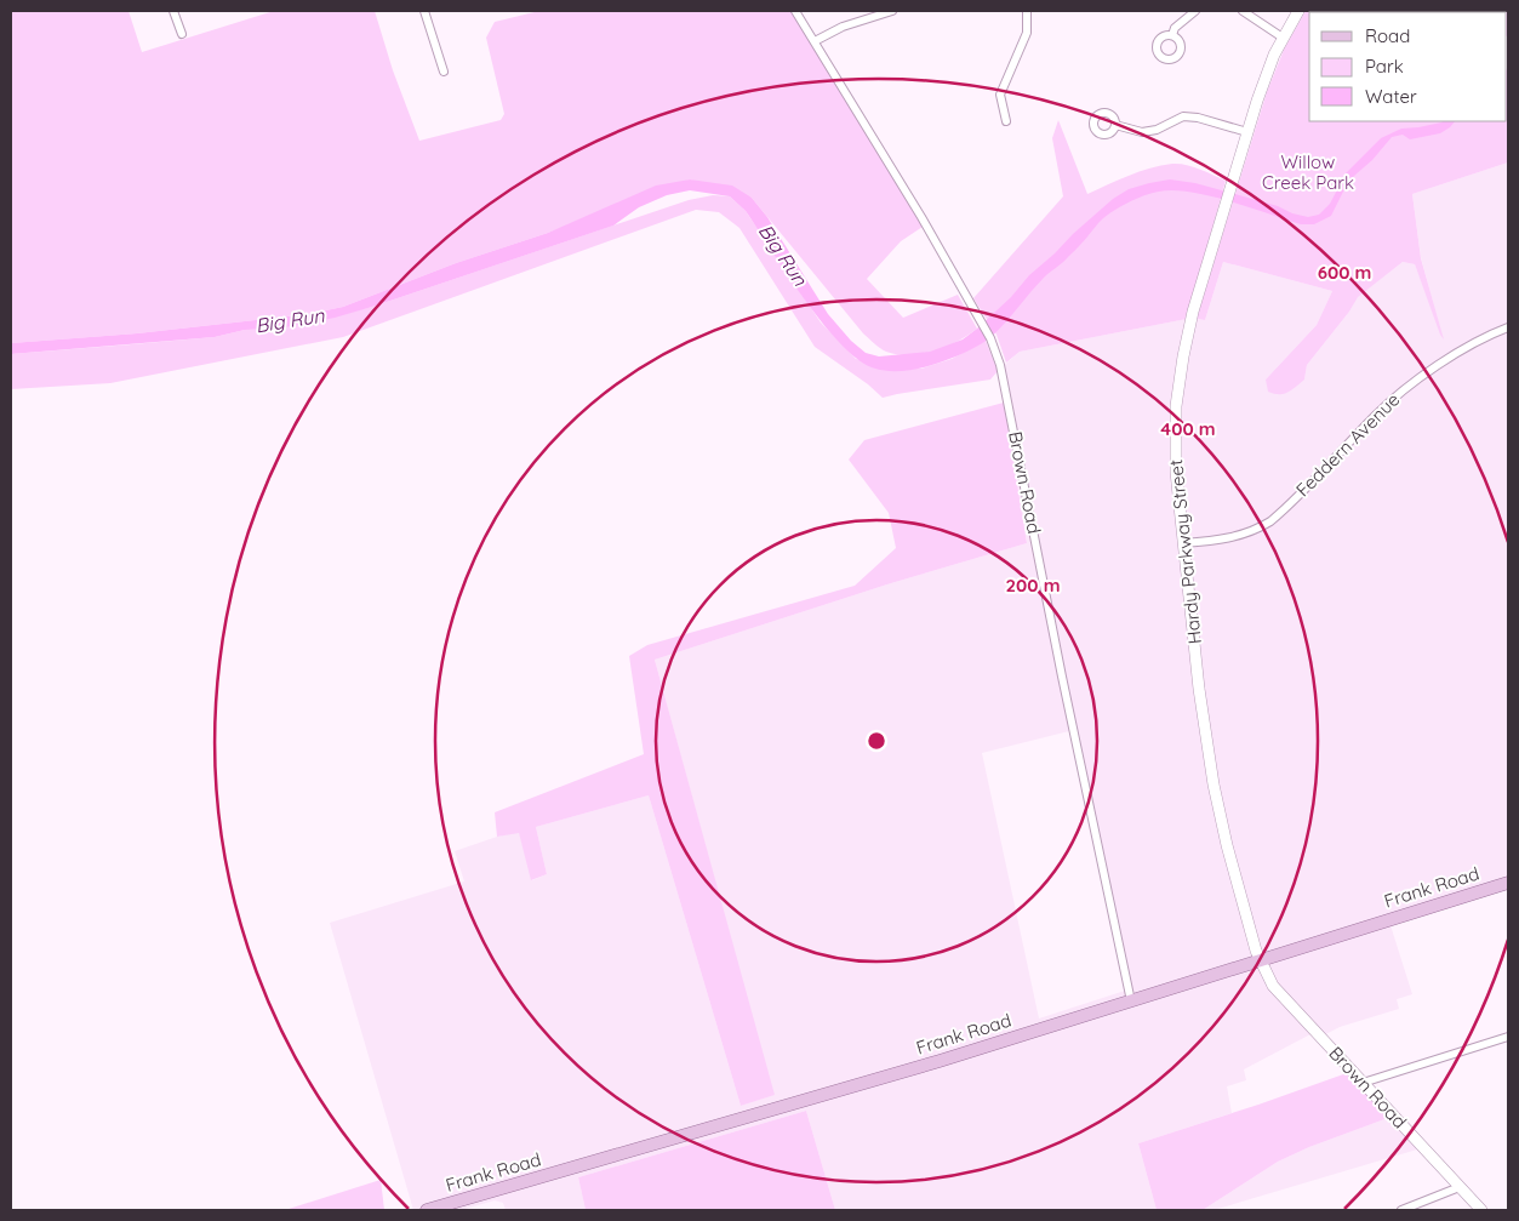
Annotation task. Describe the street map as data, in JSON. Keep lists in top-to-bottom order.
{
  "streets": {
    "main road": ["Brown Road", "Hardy Parkway Street", "Frank Road"],
    "street": ["Feddern Avenue"]
  },
  "crossings": [
    ["Feddern Avenue", "Hardy Parkway Street"],
    ["Brown Road", "Hardy Parkway Street"],
    ["Brown Road", "Frank Road"],
    ["Hardy Parkway Street", "Frank Road"]
  ],
  "water": ["Big Run"],
  "parks": ["Willow Creek Park"],
  "legend": ["Road", "Park", "Water"],
  "rings": ["600 m", "400 m", "200 m"]
}
